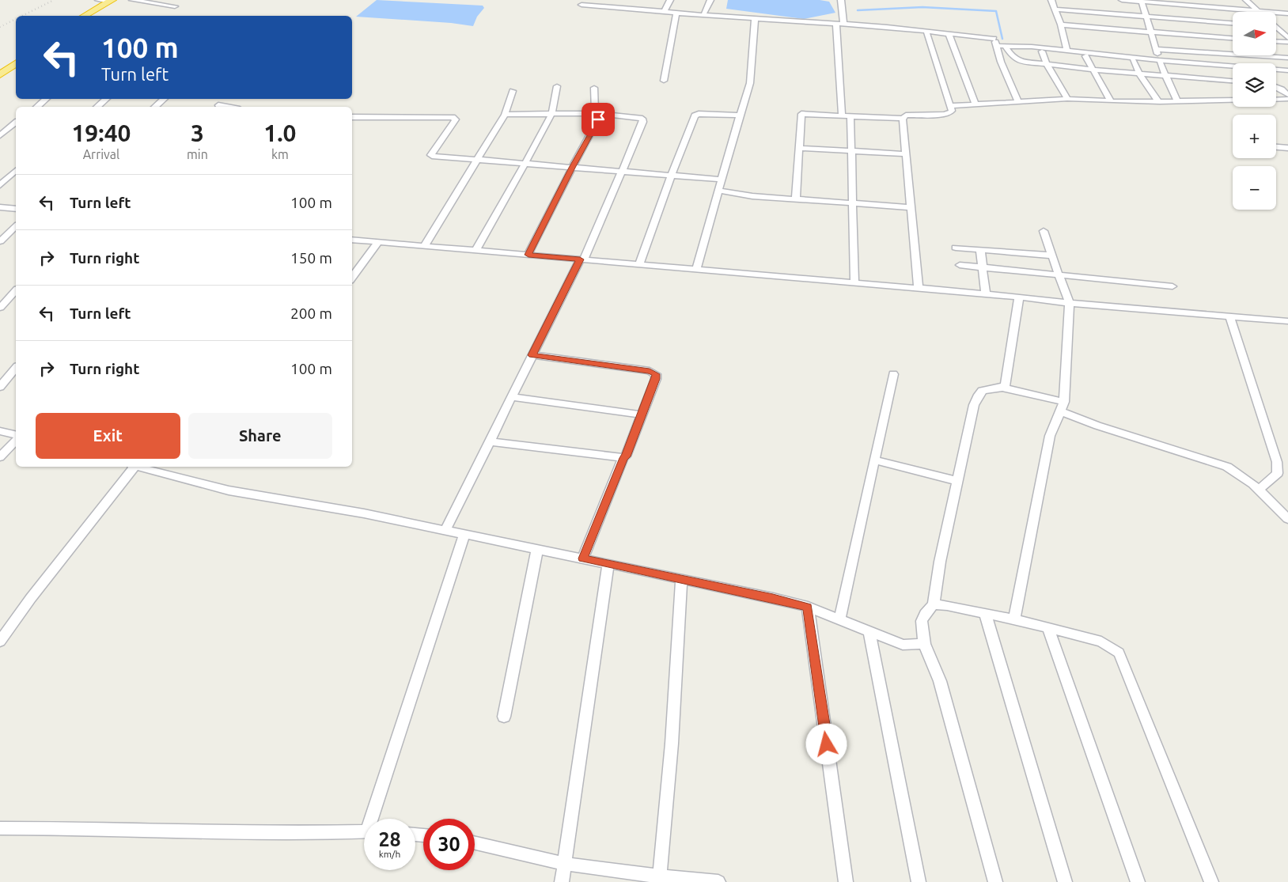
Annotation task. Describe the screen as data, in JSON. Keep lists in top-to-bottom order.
{
  "north": "right",
  "page": {
    "map_buttons": ["+", "−"],
    "turn": ["100 m", "Turn left"],
    "eta": [
      "19:40",
      "Arrival",
      "3",
      "min",
      "1.0",
      "km"
    ],
    "list": [
      {
        "name": "Turn left",
        "value": "100 m"
      },
      {
        "name": "Turn right",
        "value": "150 m"
      },
      {
        "name": "Turn left",
        "value": "200 m"
      },
      {
        "name": "Turn right",
        "value": "100 m"
      }
    ],
    "buttons": ["Exit", "Share"],
    "speed": "28 km/h",
    "limit": "30"
  }
}
